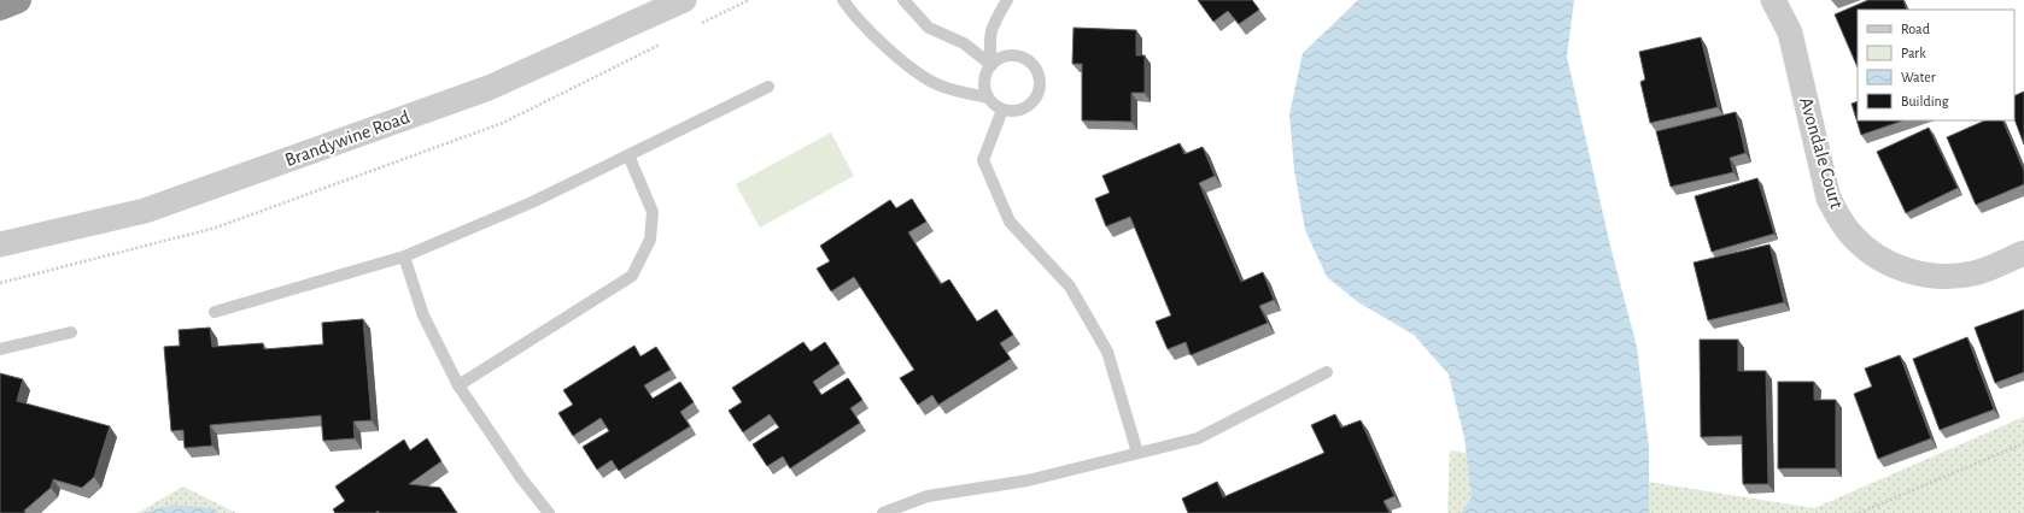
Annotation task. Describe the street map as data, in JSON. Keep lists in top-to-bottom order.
{
  "streets": {
    "street": ["Brandywine Road", "Avondale Court"]
  },
  "legend": [
    "Road",
    "Park",
    "Water",
    "Building"
  ]
}
